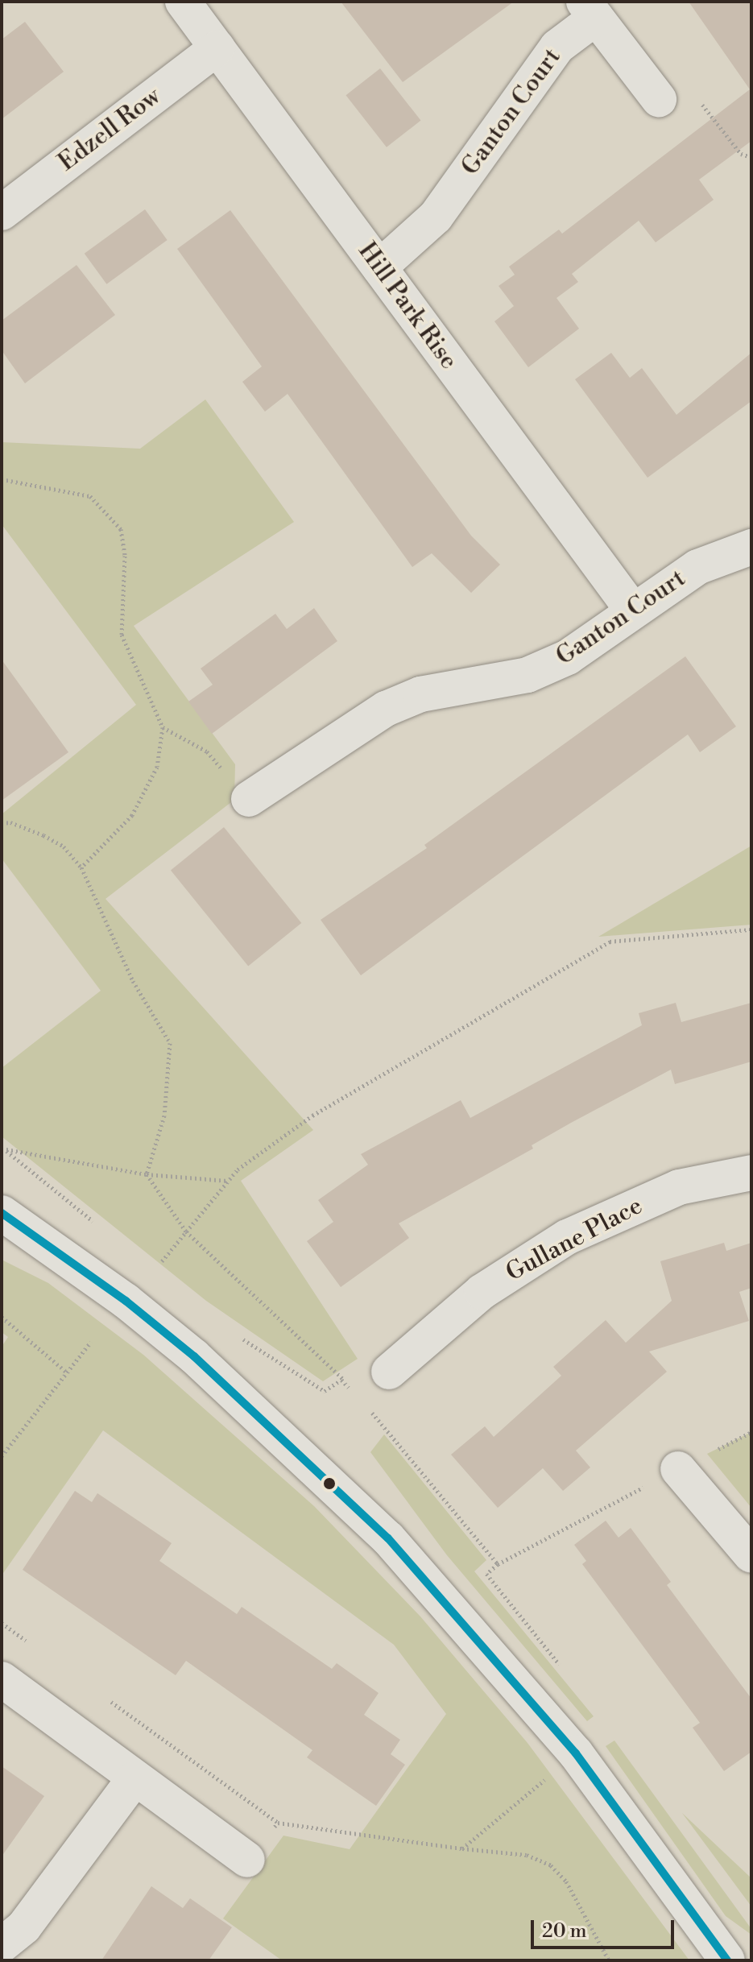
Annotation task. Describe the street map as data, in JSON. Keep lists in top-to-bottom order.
{
  "streets": {
    "street": [
      "Ganton Court",
      "Edzell Row",
      "Hill Park Rise",
      "Gullane Place"
    ]
  },
  "crossings": [
    ["Ganton Court", "Hill Park Rise"],
    ["Edzell Row", "Hill Park Rise"]
  ],
  "scale_bar": "20 m"
}
